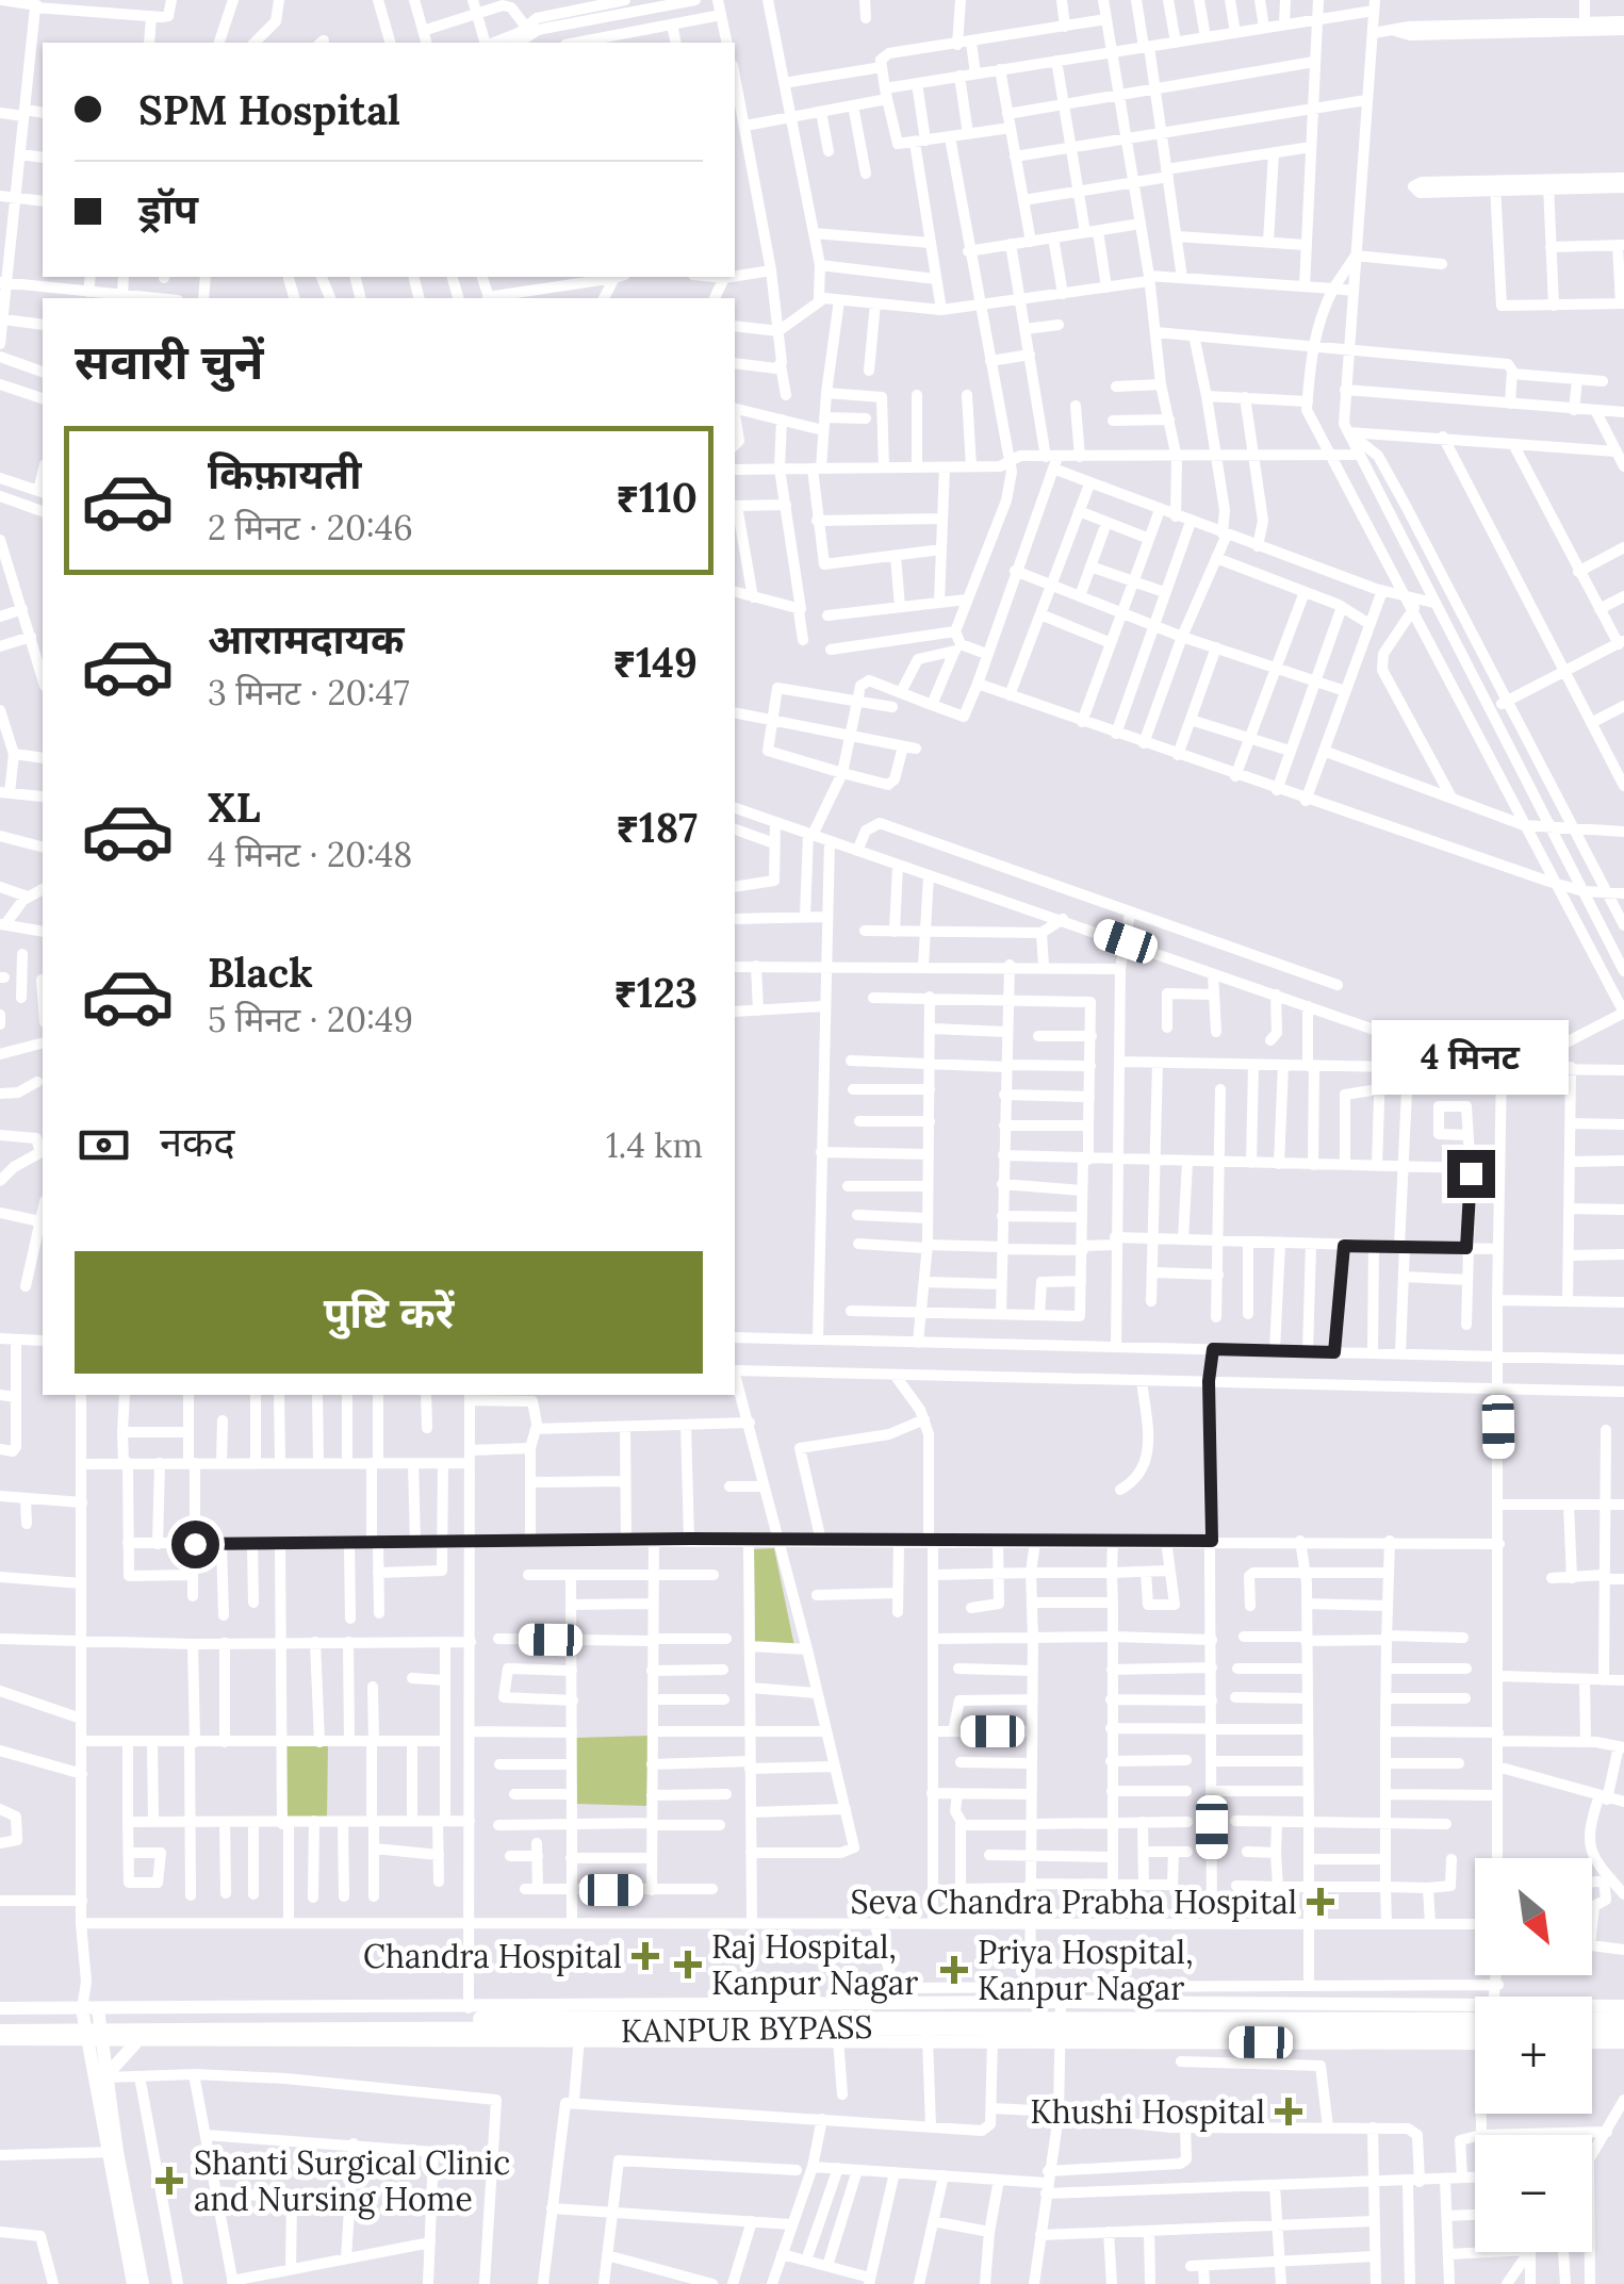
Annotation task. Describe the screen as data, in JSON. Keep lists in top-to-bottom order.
{
  "streets": {
    "highway": ["KANPUR BYPASS"]
  },
  "places": {
    "health": [
      "Seva Chandra Prabha Hospital",
      "Chandra Hospital",
      "Raj Hospital, Kanpur Nagar",
      "Priya Hospital, Kanpur Nagar",
      "Khushi Hospital",
      "Shanti Surgical Clinic and Nursing Home"
    ]
  },
  "north": "bottom right",
  "page": {
    "banner": ["SPM Hospital", "ड्रॉप"],
    "heading": "सवारी चुनें",
    "list": [
      {
        "name": "किफ़ायती",
        "note": "2 मिनट · 20:46",
        "value": "₹110"
      },
      {
        "name": "आरामदायक",
        "note": "3 मिनट · 20:47",
        "value": "₹149"
      },
      {
        "name": "XL",
        "note": "4 मिनट · 20:48",
        "value": "₹187"
      },
      {
        "name": "Black",
        "note": "5 मिनट · 20:49",
        "value": "₹123"
      }
    ],
    "bubble": "4 मिनट",
    "pay": ["नकद", "1.4 km"],
    "buttons": "पुष्टि करें",
    "map_buttons": ["+", "−"]
  }
}
